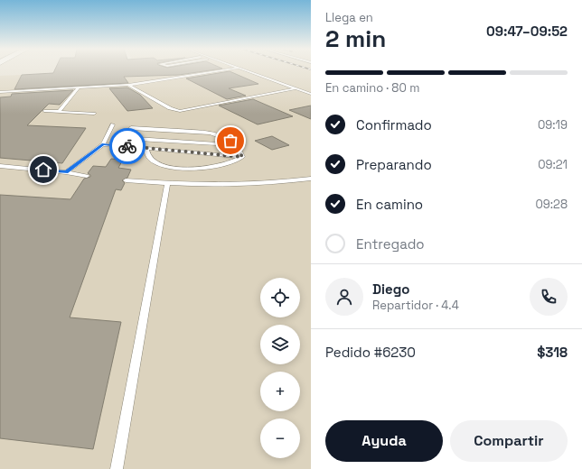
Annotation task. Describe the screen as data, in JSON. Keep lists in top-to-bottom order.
{
  "page": {
    "heading": ["2 min", "Llega en", "09:47–09:52"],
    "panel": [
      "Diego",
      "Repartidor · 4.4",
      "Pedido #6230",
      "$318"
    ],
    "bar": "En camino · 80 m",
    "list": [
      ["Confirmado", "09:19"],
      ["Preparando", "09:21"],
      ["En camino", "09:28"],
      "Entregado"
    ],
    "map_buttons": ["+", "−"],
    "buttons": ["Ayuda", "Compartir"]
  }
}
